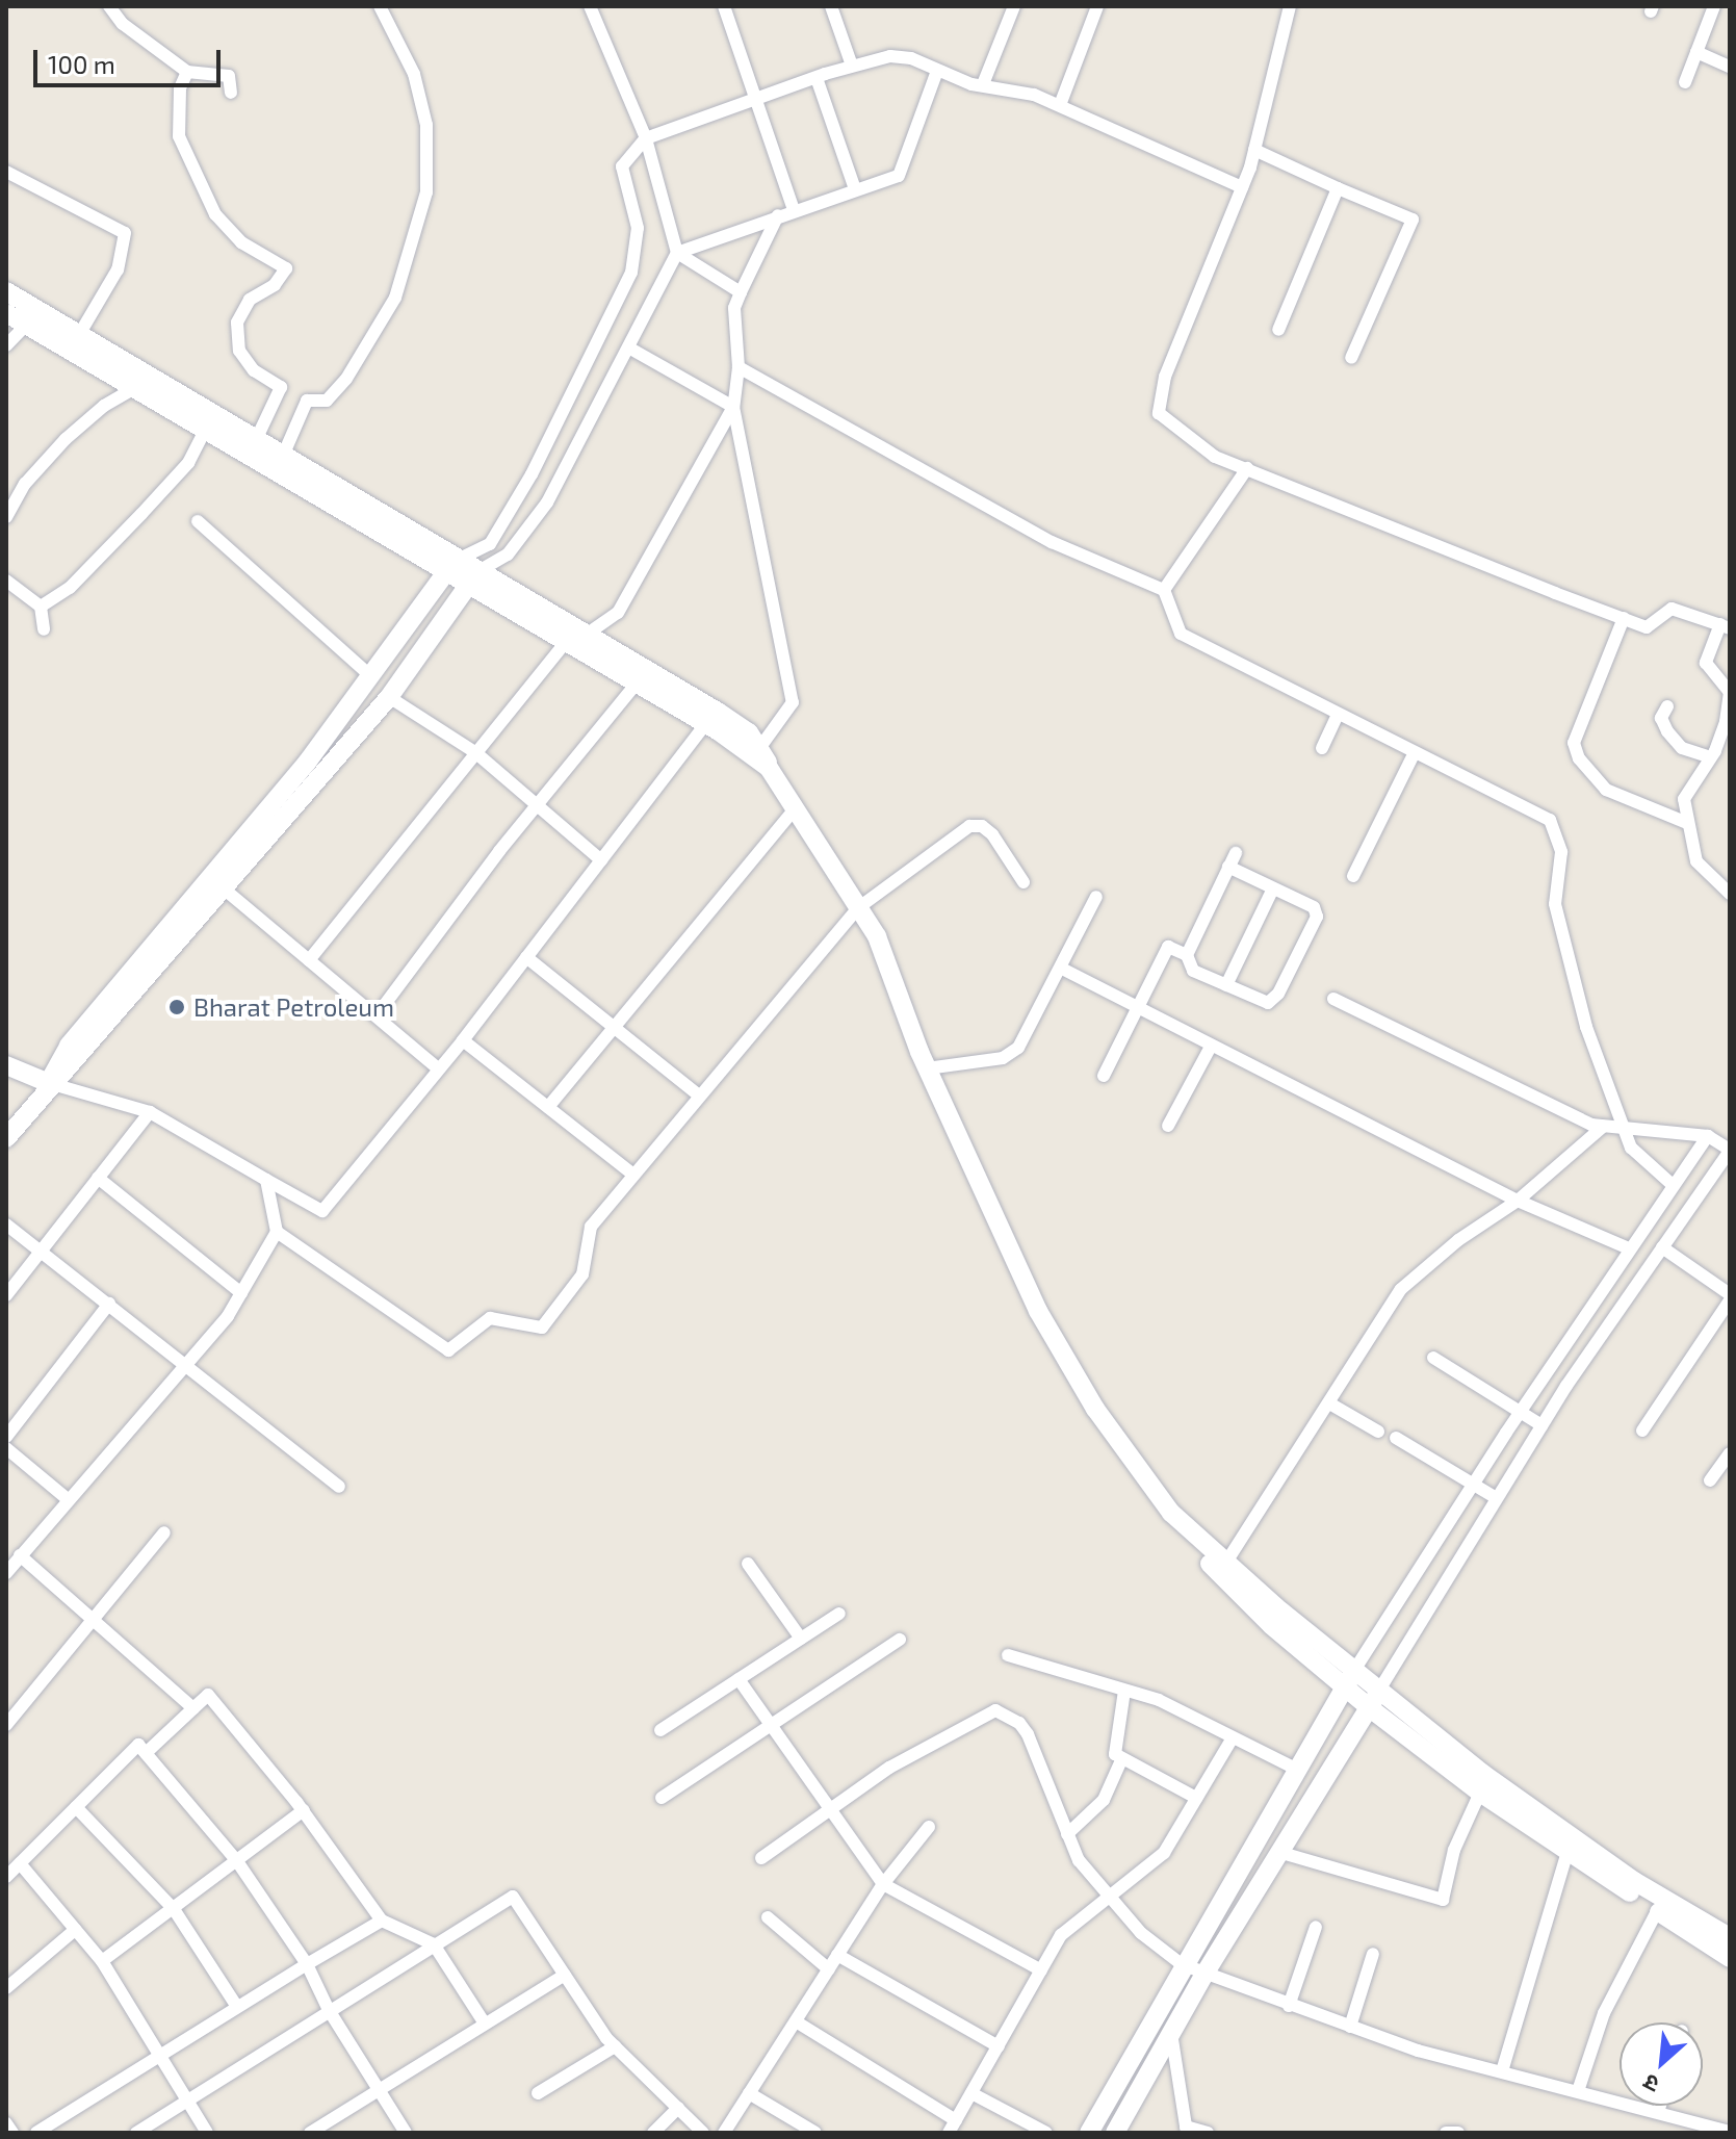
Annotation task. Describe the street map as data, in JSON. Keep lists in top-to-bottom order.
{
  "places": ["Bharat Petroleum"],
  "scale_bar": "100 m",
  "north": "bottom left"
}
